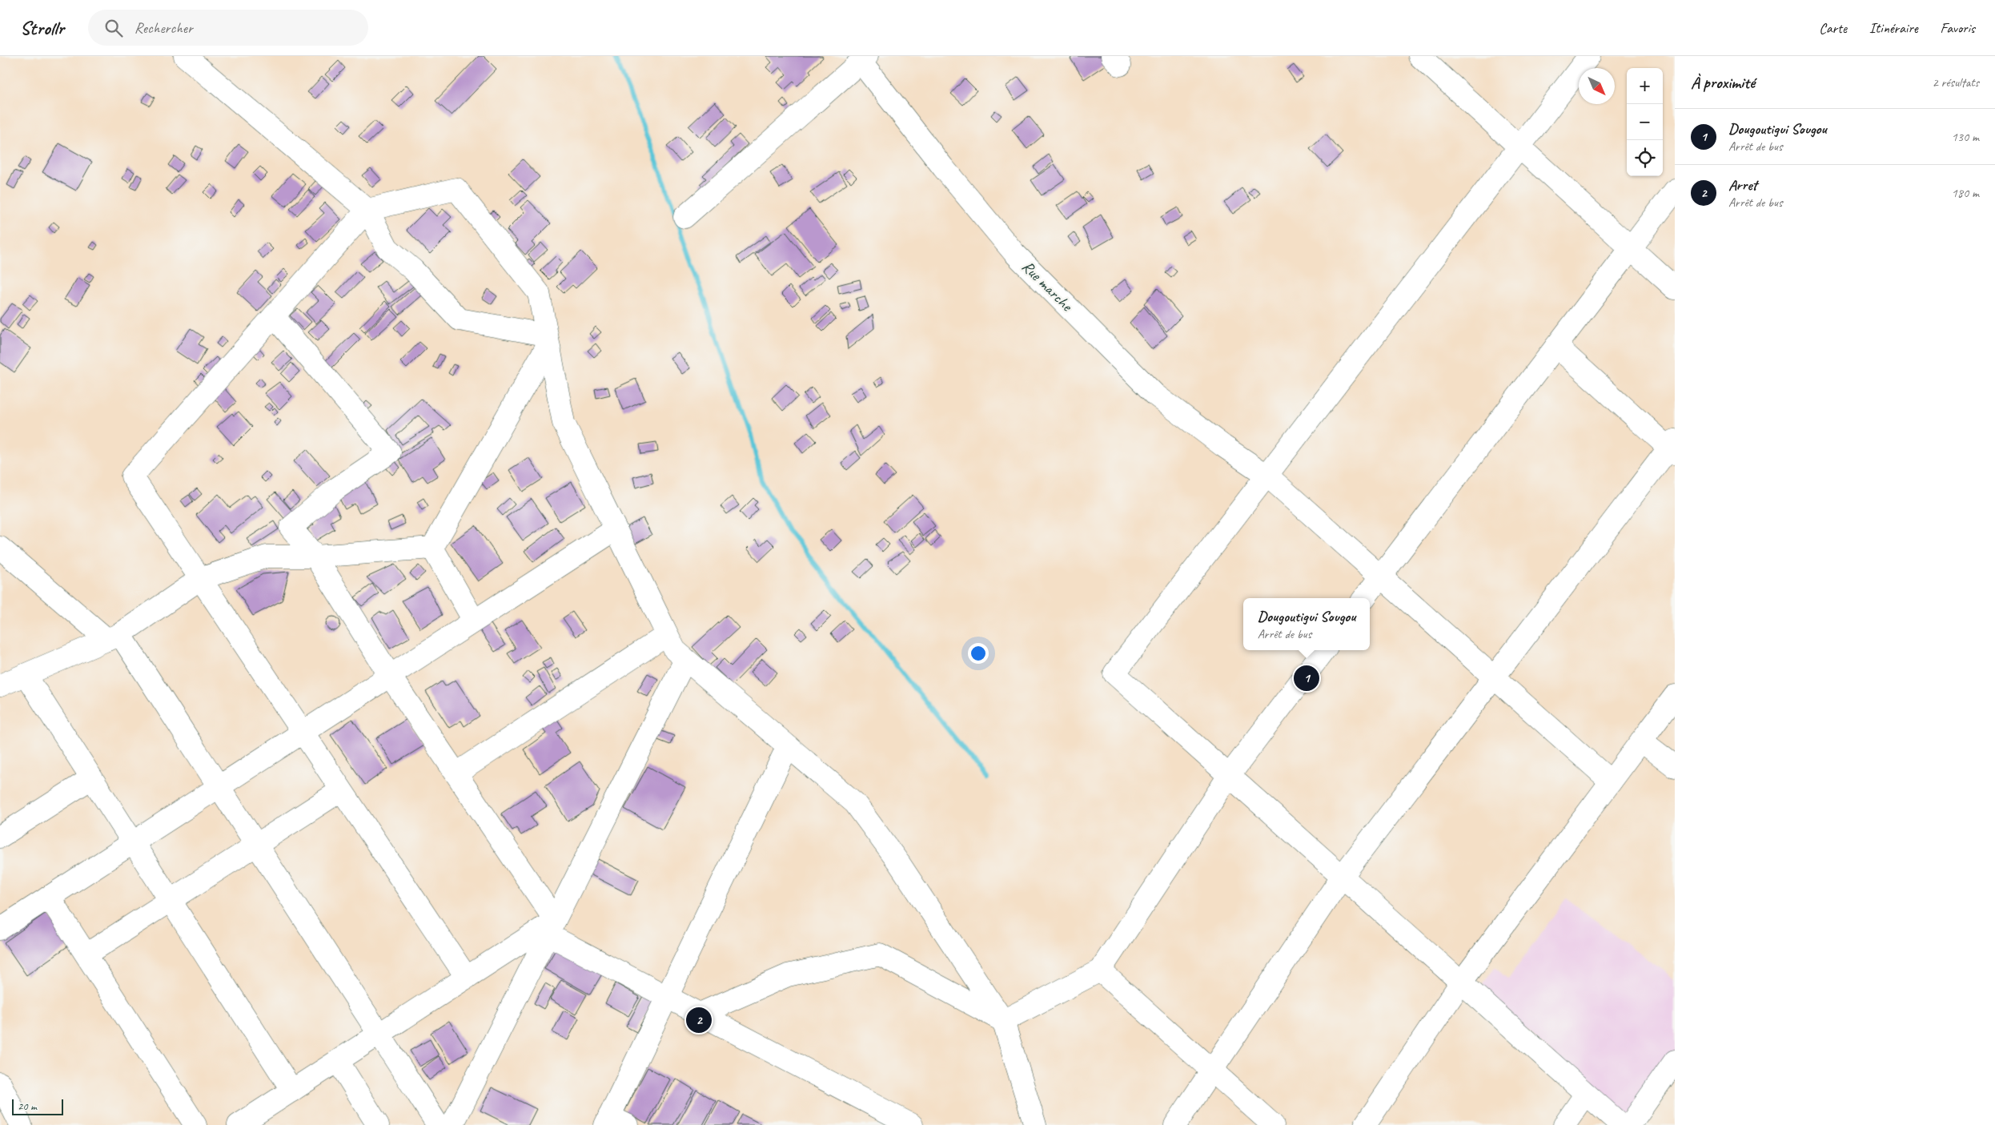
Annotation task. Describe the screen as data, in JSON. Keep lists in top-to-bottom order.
{
  "streets": {
    "street": ["Rue marche"]
  },
  "scale_bar": "20 m",
  "north": "bottom right",
  "page": {
    "header": "Strollr",
    "search": "Rechercher",
    "nav": ["Carte", "Itinéraire", "Favoris"],
    "heading": ["À proximité", "2 résultats"],
    "map_buttons": ["+", "−"],
    "list": [
      {
        "mark": "1",
        "name": "Dougoutigui Sougou",
        "note": "Arrêt de bus",
        "value": "130 m"
      },
      {
        "mark": "2",
        "name": "Arret",
        "note": "Arrêt de bus",
        "value": "180 m"
      }
    ],
    "popup": ["Dougoutigui Sougou", "Arrêt de bus"],
    "pins": ["1", "2"],
    "scale": "20 m"
  }
}
